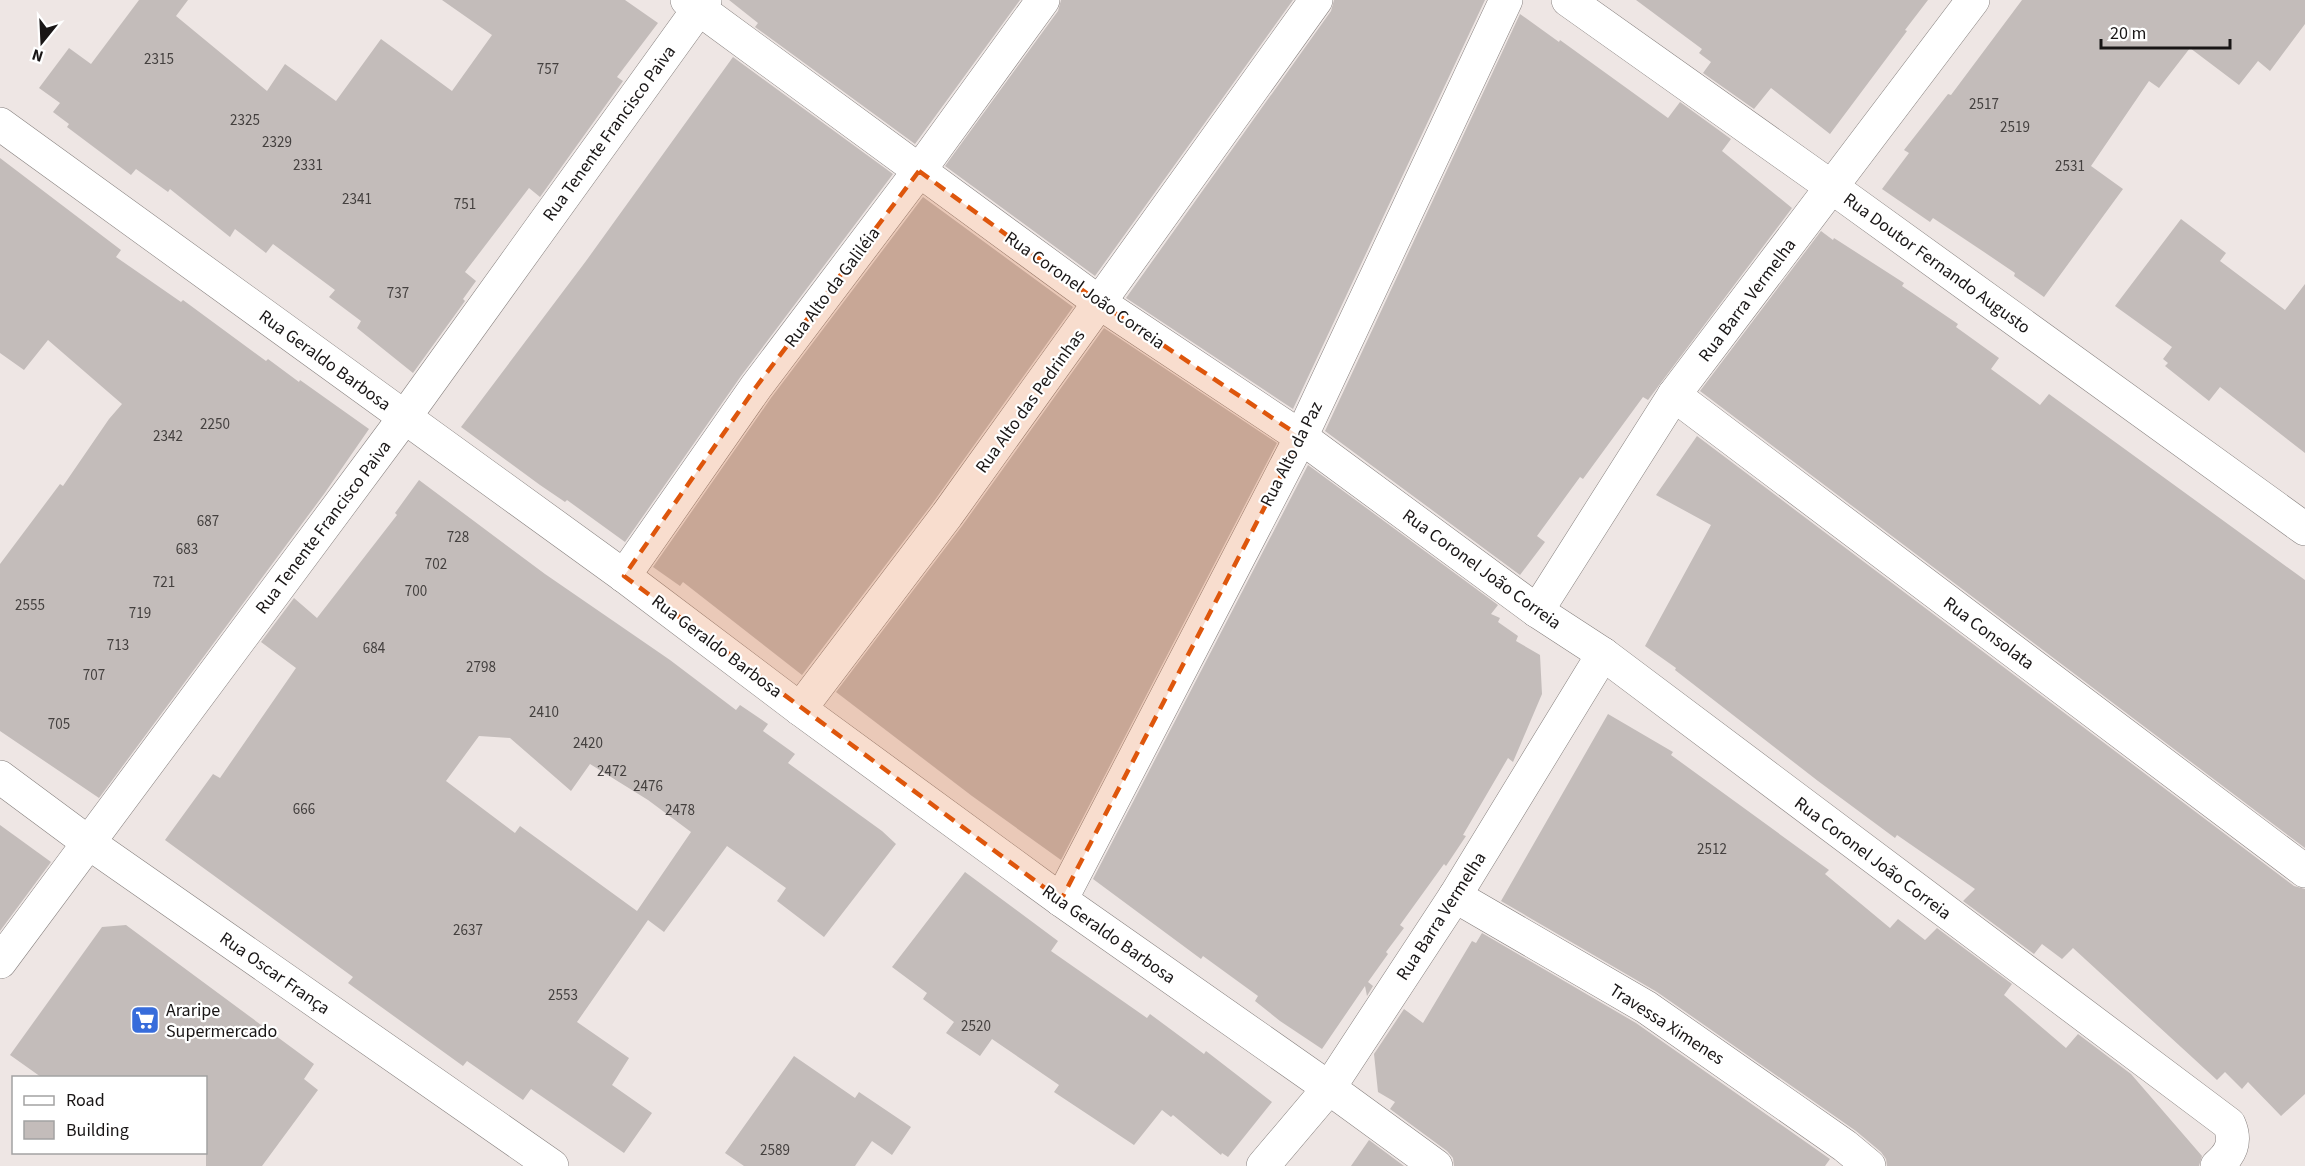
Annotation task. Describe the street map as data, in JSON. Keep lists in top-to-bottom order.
{
  "streets": {
    "street": [
      "Rua Tenente Francisco Paiva",
      "Rua Doutor Fernando Augusto",
      "Rua Alto da Galiléia",
      "Rua Coronel João Correia",
      "Rua Barra Vermelha",
      "Rua Geraldo Barbosa",
      "Rua Alto das Pedrinhas",
      "Rua Alto da Paz",
      "Rua Consolata",
      "Rua Oscar França",
      "Travessa Ximenes"
    ]
  },
  "crossings": [
    ["Rua Tenente Francisco Paiva", "Rua Coronel João Correia"],
    ["Rua Tenente Francisco Paiva", "Rua Geraldo Barbosa"],
    ["Rua Tenente Francisco Paiva", "Rua Oscar França"],
    ["Rua Doutor Fernando Augusto", "Rua Barra Vermelha"],
    ["Rua Alto da Galiléia", "Rua Coronel João Correia"],
    ["Rua Alto da Galiléia", "Rua Geraldo Barbosa"],
    ["Rua Coronel João Correia", "Rua Barra Vermelha"],
    ["Rua Coronel João Correia", "Rua Alto das Pedrinhas"],
    ["Rua Coronel João Correia", "Rua Alto da Paz"],
    ["Rua Barra Vermelha", "Rua Geraldo Barbosa"],
    ["Rua Barra Vermelha", "Rua Consolata"],
    ["Rua Barra Vermelha", "Travessa Ximenes"],
    ["Rua Geraldo Barbosa", "Rua Alto das Pedrinhas"],
    ["Rua Geraldo Barbosa", "Rua Alto da Paz"]
  ],
  "places": {
    "supermarket": ["Araripe Supermercado"]
  },
  "house_numbers": [
    "2315",
    "757",
    "2517",
    "2325",
    "2519",
    "2329",
    "2331",
    "2531",
    "2341",
    "751",
    "737",
    "2250",
    "2342",
    "687",
    "728",
    "683",
    "702",
    "721",
    "700",
    "2555",
    "719",
    "713",
    "684",
    "2798",
    "707",
    "2410",
    "705",
    "2420",
    "2472",
    "2476",
    "666",
    "2478",
    "2512",
    "2637",
    "2553",
    "2520",
    "2589"
  ],
  "legend": ["Road", "Building"],
  "scale_bar": "20 m",
  "north": "bottom"
}
